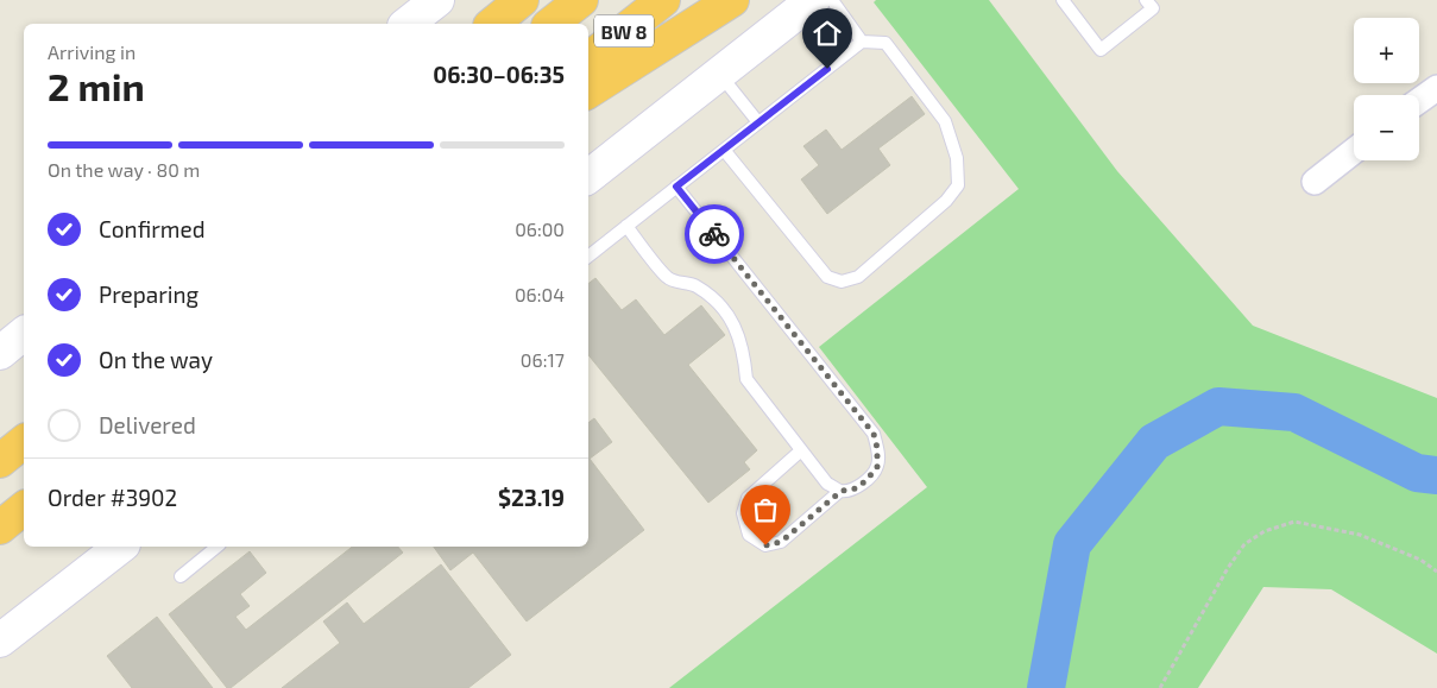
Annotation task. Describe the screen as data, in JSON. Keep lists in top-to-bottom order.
{
  "streets": {
    "highway": ["BW 8"]
  },
  "page": {
    "map_buttons": ["+", "−"],
    "heading": ["2 min", "Arriving in", "06:30–06:35"],
    "panel": ["Order #3902", "$23.19"],
    "bar": "On the way · 80 m",
    "list": [
      ["Confirmed", "06:00"],
      ["Preparing", "06:04"],
      ["On the way", "06:17"],
      "Delivered"
    ]
  }
}
